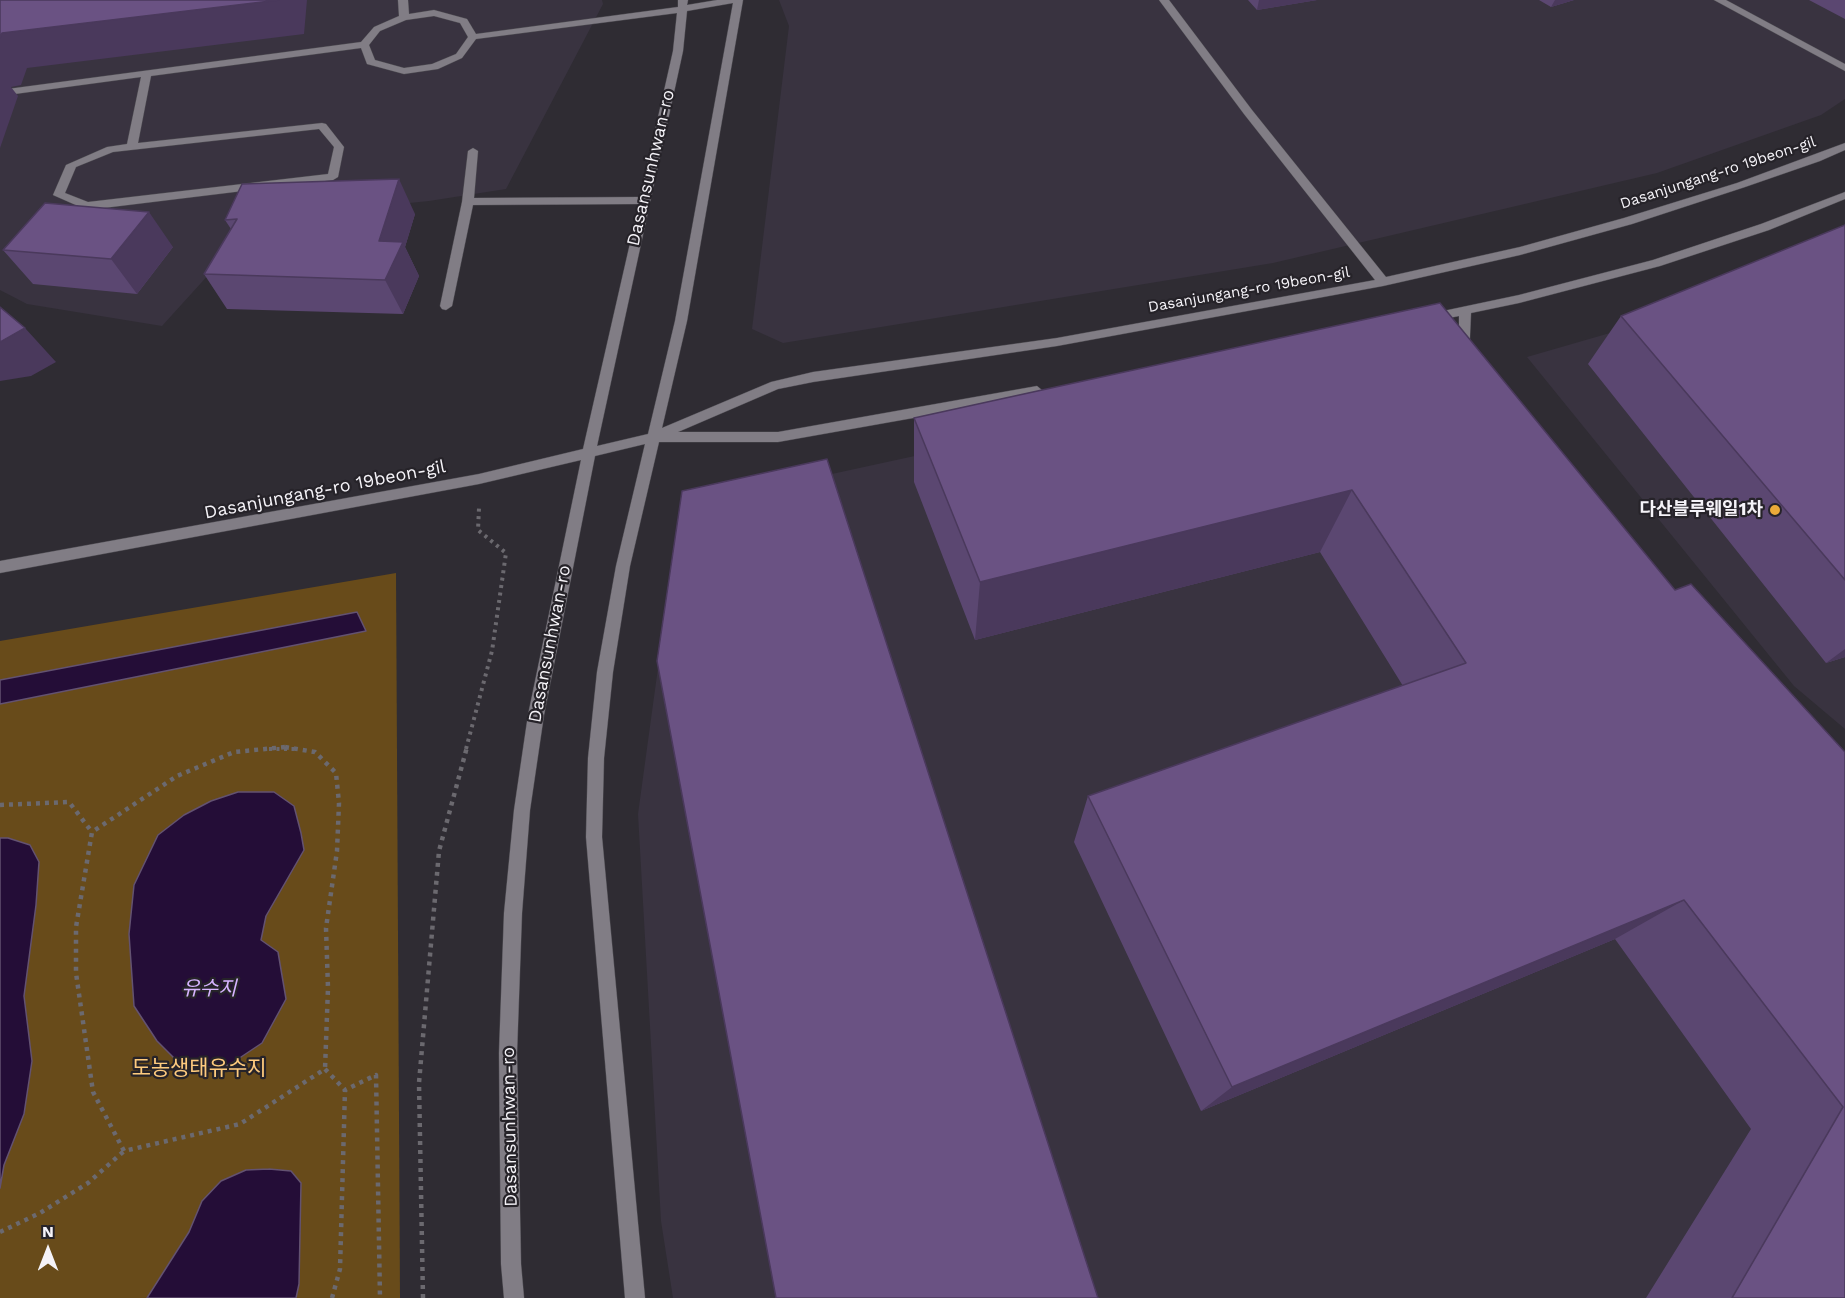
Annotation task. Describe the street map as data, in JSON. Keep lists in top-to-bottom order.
{
  "streets": {
    "street": ["Dasansunhwan-ro", "Dasanjungang-ro 19beon-gil"]
  },
  "crossings": [
    ["Dasansunhwan-ro", "Dasanjungang-ro 19beon-gil"]
  ],
  "water": ["유수지"],
  "parks": ["도농생태유수지"],
  "places": ["다산블루웨일1차"],
  "north": "top"
}
